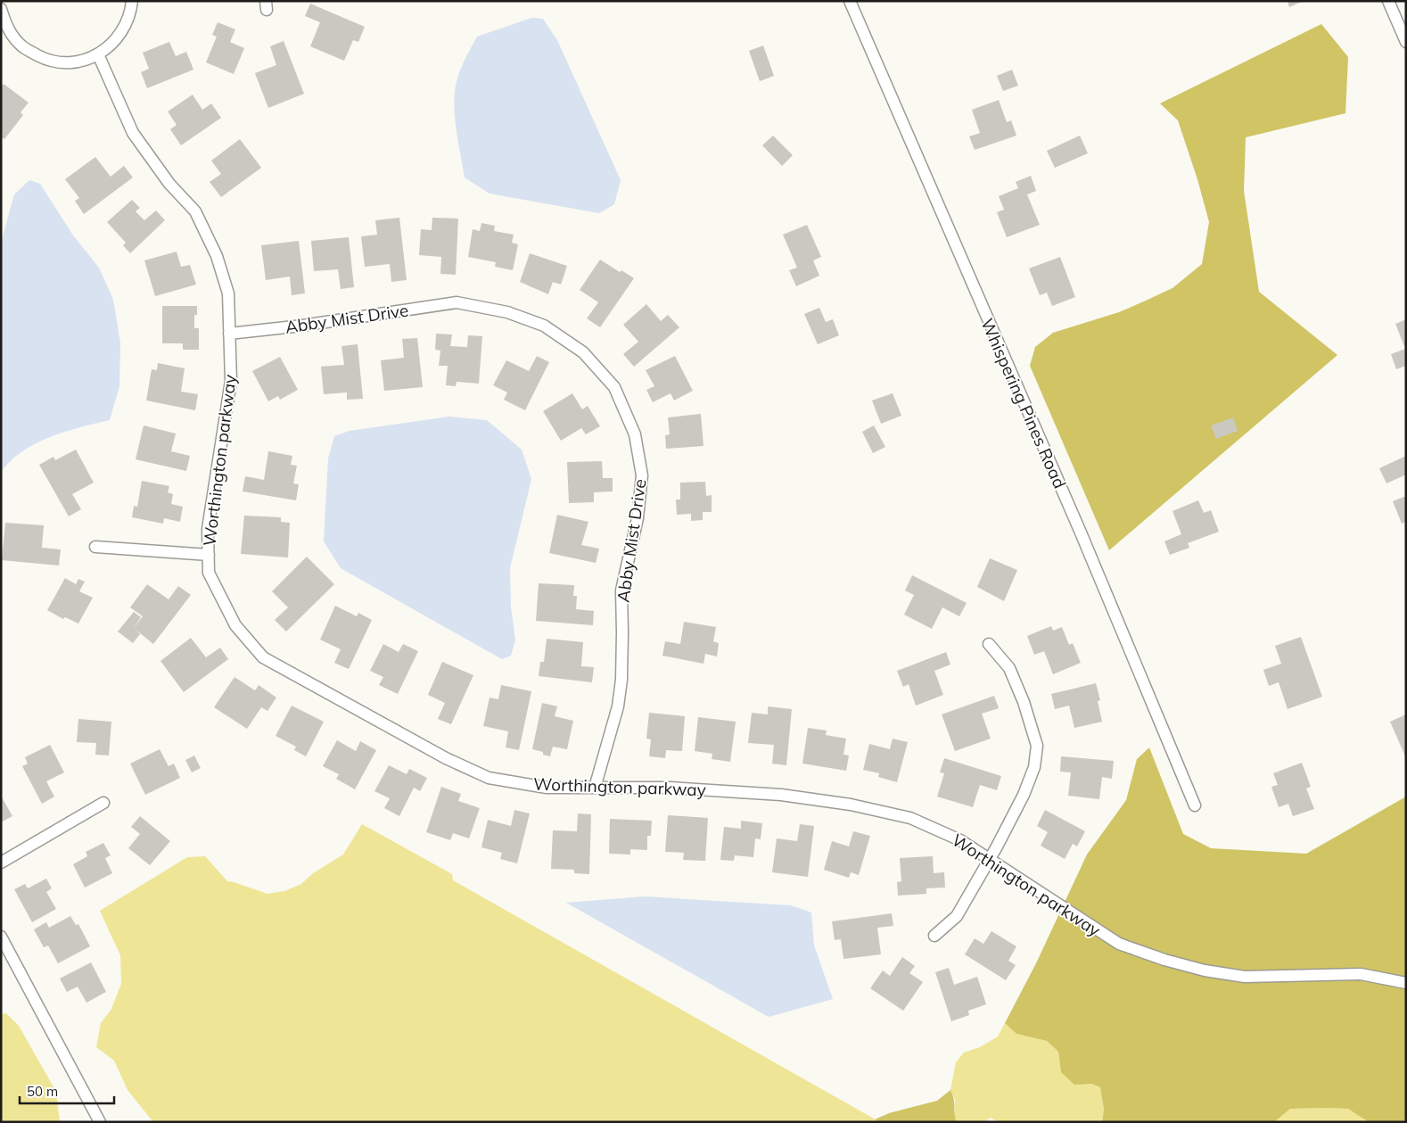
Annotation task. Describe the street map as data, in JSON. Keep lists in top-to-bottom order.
{
  "streets": {
    "street": ["Abby Mist Drive", "Whispering Pines Road", "Worthington parkway"]
  },
  "crossings": [
    ["Abby Mist Drive", "Worthington parkway"]
  ],
  "scale_bar": "50 m"
}
